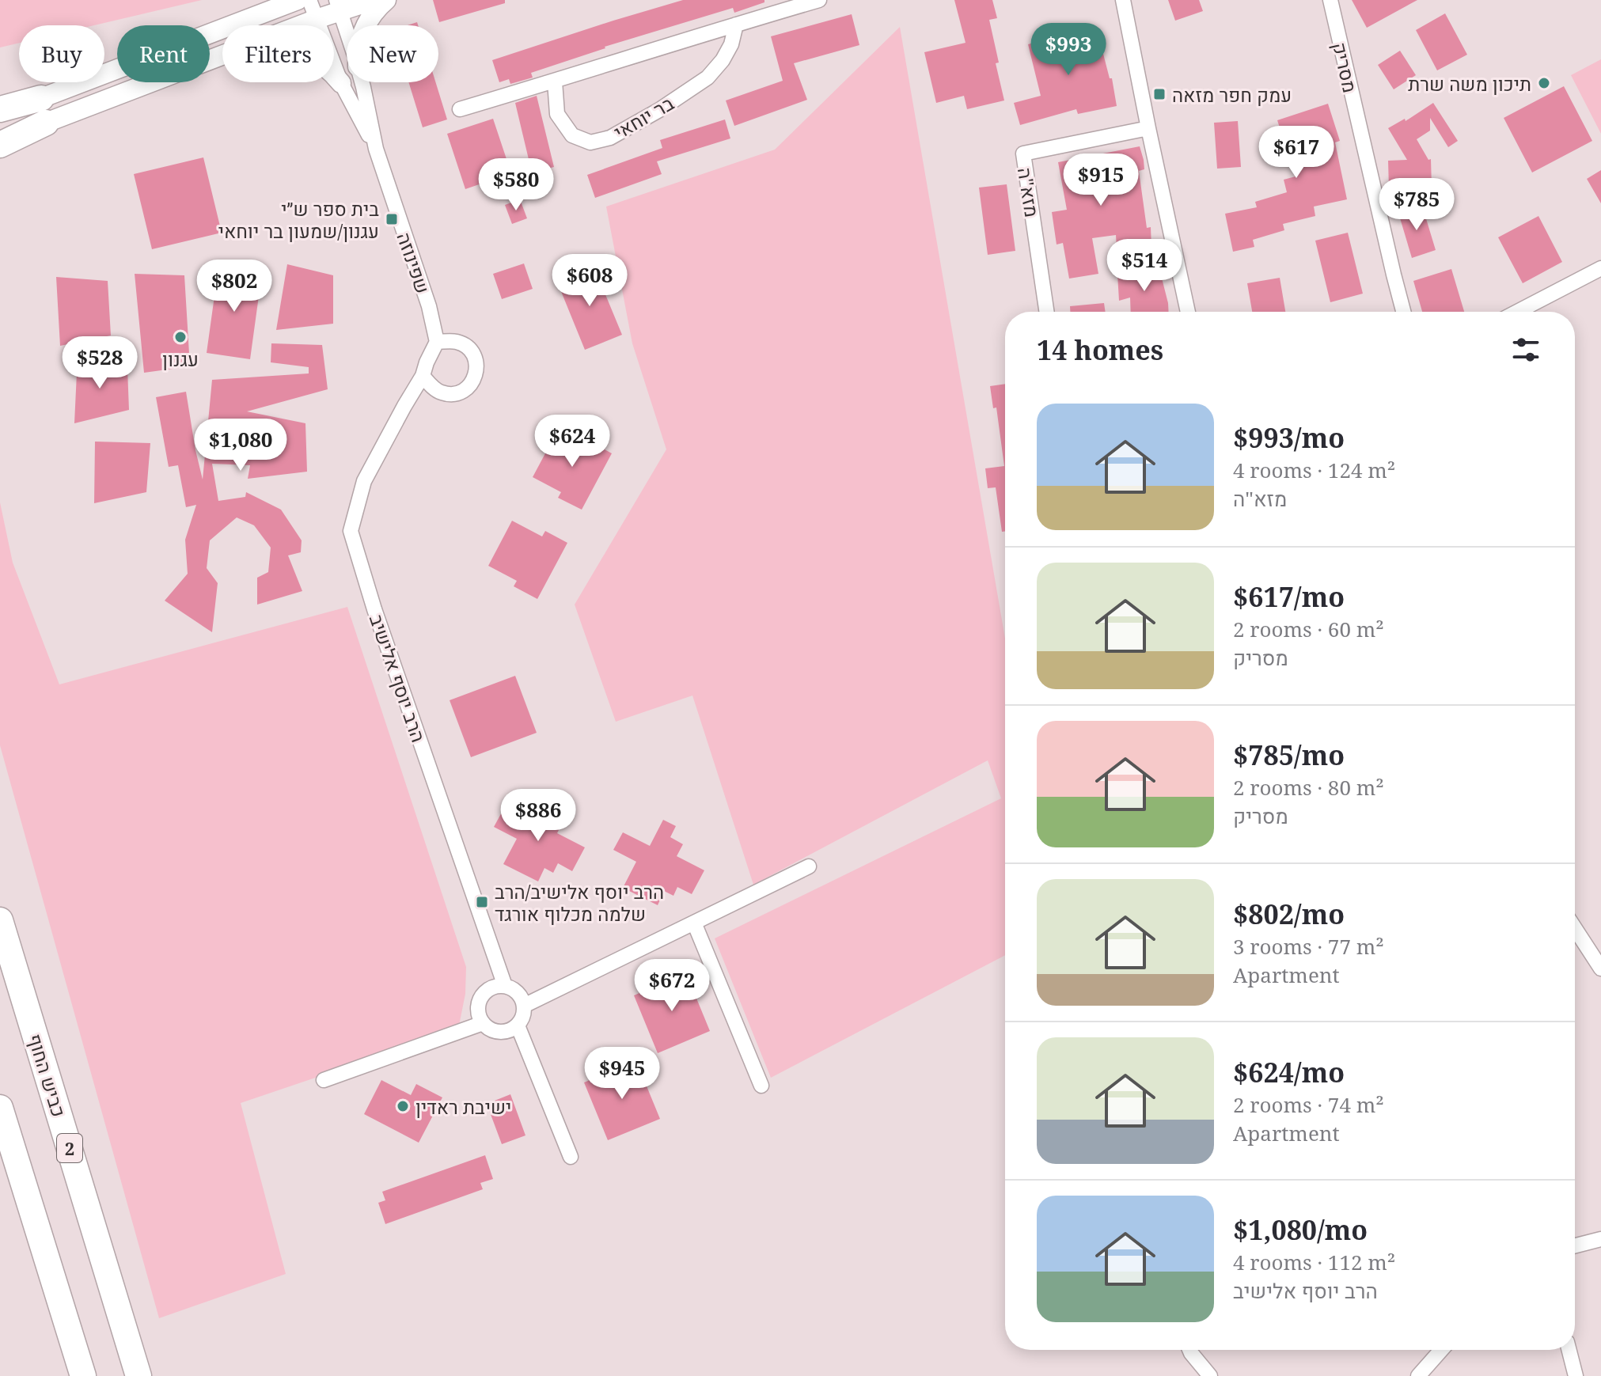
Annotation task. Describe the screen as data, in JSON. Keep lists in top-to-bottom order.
{
  "streets": {
    "highway": ["כביש החוף", "2"],
    "street": [
      "מסריק",
      "בר יוחאי",
      "מזא\"ה",
      "שפינוזה",
      "הרב יוסף אלישיב"
    ]
  },
  "crossings": [
    ["שפינוזה", "הרב יוסף אלישיב"]
  ],
  "places": {
    "other": ["תיכון משה שרת", "עגנון", "ישיבת ראדין"],
    "transit": ["עמק חפר מזאה", "בית ספר ש״י עגנון/שמעון בר יוחאי", "הרב יוסף אלישיב/הרב שלמה מכלוף אורגד"]
  },
  "page": {
    "price": [
      "$993",
      "$617",
      "$915",
      "$580",
      "$785",
      "$514",
      "$608",
      "$802",
      "$528",
      "$624",
      "$1,080",
      "$886",
      "$672",
      "$945"
    ],
    "chip": [
      "Buy",
      "Rent",
      "Filters",
      "New"
    ],
    "heading": "14 homes",
    "list": [
      {
        "name": "$993/mo",
        "note": "4 rooms · 124 m² · מזא\"ה"
      },
      {
        "name": "$617/mo",
        "note": "2 rooms · 60 m² · מסריק"
      },
      {
        "name": "$785/mo",
        "note": "2 rooms · 80 m² · מסריק"
      },
      {
        "name": "$802/mo",
        "note": "3 rooms · 77 m² · Apartment"
      },
      {
        "name": "$624/mo",
        "note": "2 rooms · 74 m² · Apartment"
      },
      {
        "name": "$1,080/mo",
        "note": "4 rooms · 112 m² · הרב יוסף אלישיב"
      }
    ]
  }
}
